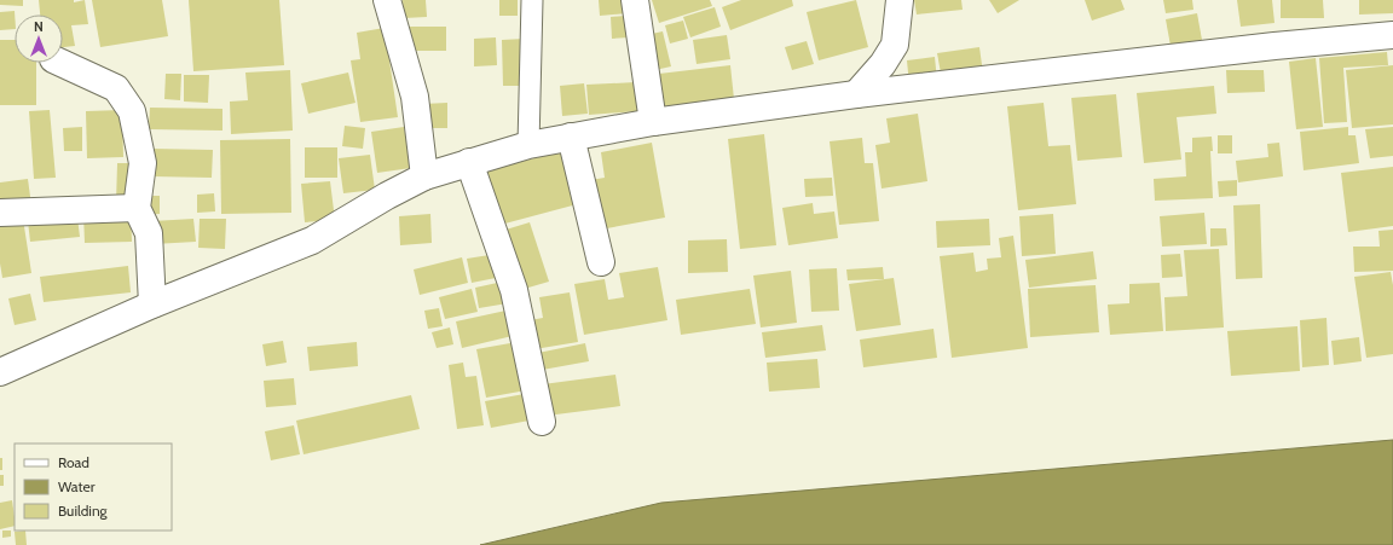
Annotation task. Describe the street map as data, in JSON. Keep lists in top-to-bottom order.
{
  "legend": ["Road", "Water", "Building"],
  "north": "top"
}
